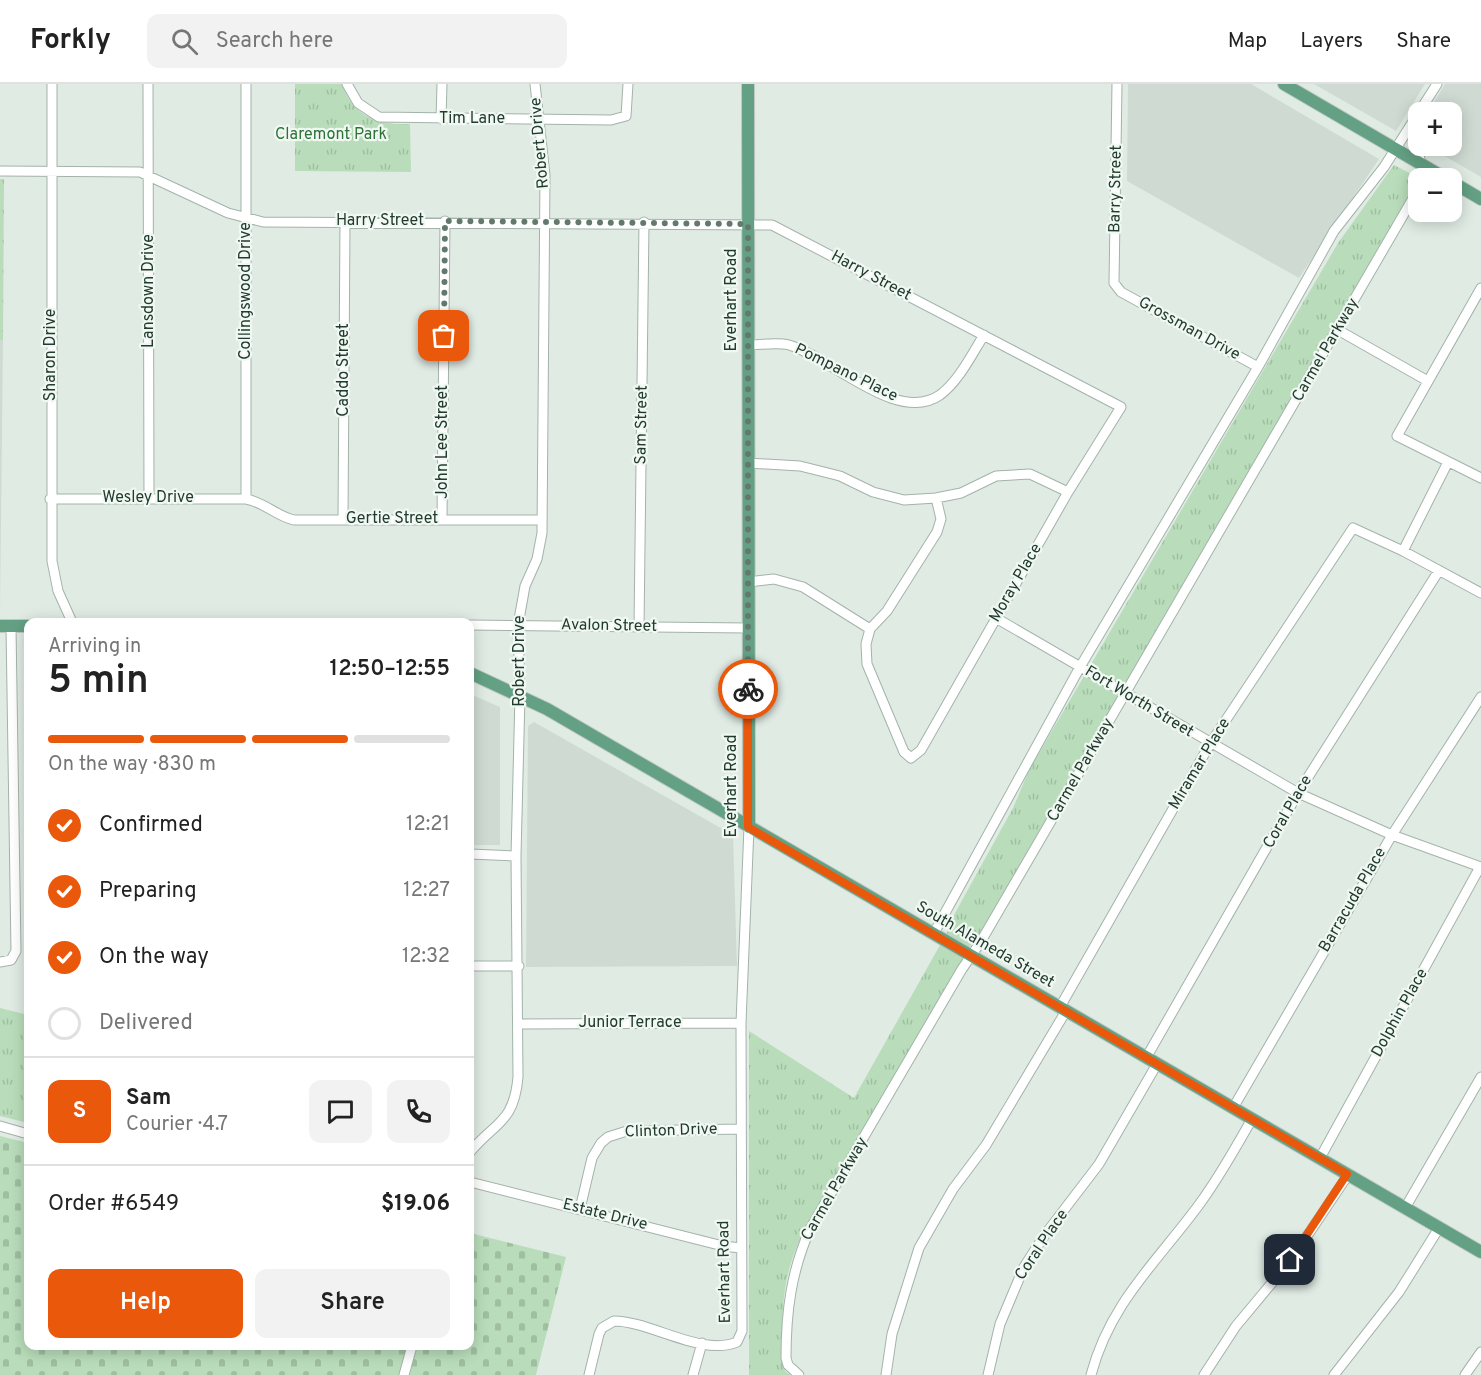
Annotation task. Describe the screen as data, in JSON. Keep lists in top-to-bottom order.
{
  "streets": {
    "main road": ["Everhart Road", "South Alameda Street"],
    "street": [
      "Tim Lane",
      "Robert Drive",
      "Barry Street",
      "Harry Street",
      "Lansdown Drive",
      "Collingswood Drive",
      "Grossman Drive",
      "Carmel Parkway",
      "Sharon Drive",
      "Caddo Street",
      "Pompano Place",
      "Sam Street",
      "John Lee Street",
      "Wesley Drive",
      "Gertie Street",
      "Moray Place",
      "Avalon Street",
      "Fort Worth Street",
      "Miramar Place",
      "Coral Place",
      "Barracuda Place",
      "Dolphin Place",
      "Junior Terrace",
      "Clinton Drive",
      "Estate Drive"
    ]
  },
  "crossings": [
    ["Tim Lane", "Robert Drive"],
    ["Robert Drive", "Harry Street"],
    ["Robert Drive", "Gertie Street"],
    ["Robert Drive", "Avalon Street"],
    ["Robert Drive", "South Alameda Street"],
    ["Robert Drive", "Junior Terrace"],
    ["Barry Street", "Grossman Drive"],
    ["Harry Street", "Lansdown Drive"],
    ["Harry Street", "Collingswood Drive"],
    ["Harry Street", "Everhart Road"],
    ["Harry Street", "Sharon Drive"],
    ["Harry Street", "Caddo Street"],
    ["Harry Street", "Pompano Place"],
    ["Harry Street", "Sam Street"],
    ["Harry Street", "John Lee Street"],
    ["Harry Street", "Moray Place"],
    ["Lansdown Drive", "Wesley Drive"],
    ["Collingswood Drive", "Wesley Drive"],
    ["Collingswood Drive", "Gertie Street"],
    ["Everhart Road", "Pompano Place"],
    ["Everhart Road", "Avalon Street"],
    ["Everhart Road", "South Alameda Street"],
    ["Everhart Road", "Junior Terrace"],
    ["Everhart Road", "Clinton Drive"],
    ["Everhart Road", "Estate Drive"],
    ["Carmel Parkway", "Fort Worth Street"],
    ["Carmel Parkway", "South Alameda Street"],
    ["Sharon Drive", "Wesley Drive"],
    ["Caddo Street", "Gertie Street"],
    ["Sam Street", "Avalon Street"],
    ["John Lee Street", "Gertie Street"],
    ["Wesley Drive", "Gertie Street"],
    ["Moray Place", "Fort Worth Street"],
    ["Fort Worth Street", "Miramar Place"],
    ["Fort Worth Street", "Coral Place"],
    ["Fort Worth Street", "Barracuda Place"],
    ["Fort Worth Street", "Dolphin Place"],
    ["Miramar Place", "South Alameda Street"],
    ["Coral Place", "South Alameda Street"],
    ["Barracuda Place", "South Alameda Street"],
    ["South Alameda Street", "Dolphin Place"],
    ["Clinton Drive", "Estate Drive"]
  ],
  "parks": ["Claremont Park"],
  "page": {
    "header": "Forkly",
    "search": "Search here",
    "nav": ["Map", "Layers", "Share"],
    "map_buttons": ["+", "−"],
    "heading": ["5 min", "Arriving in", "12:50–12:55"],
    "panel": [
      "Sam",
      "Courier · 4.7",
      "Order #6549",
      "$19.06"
    ],
    "bar": "On the way · 830 m",
    "list": [
      ["Confirmed", "12:21"],
      ["Preparing", "12:27"],
      ["On the way", "12:32"],
      "Delivered"
    ],
    "round": "S",
    "buttons": ["Help", "Share"]
  }
}
